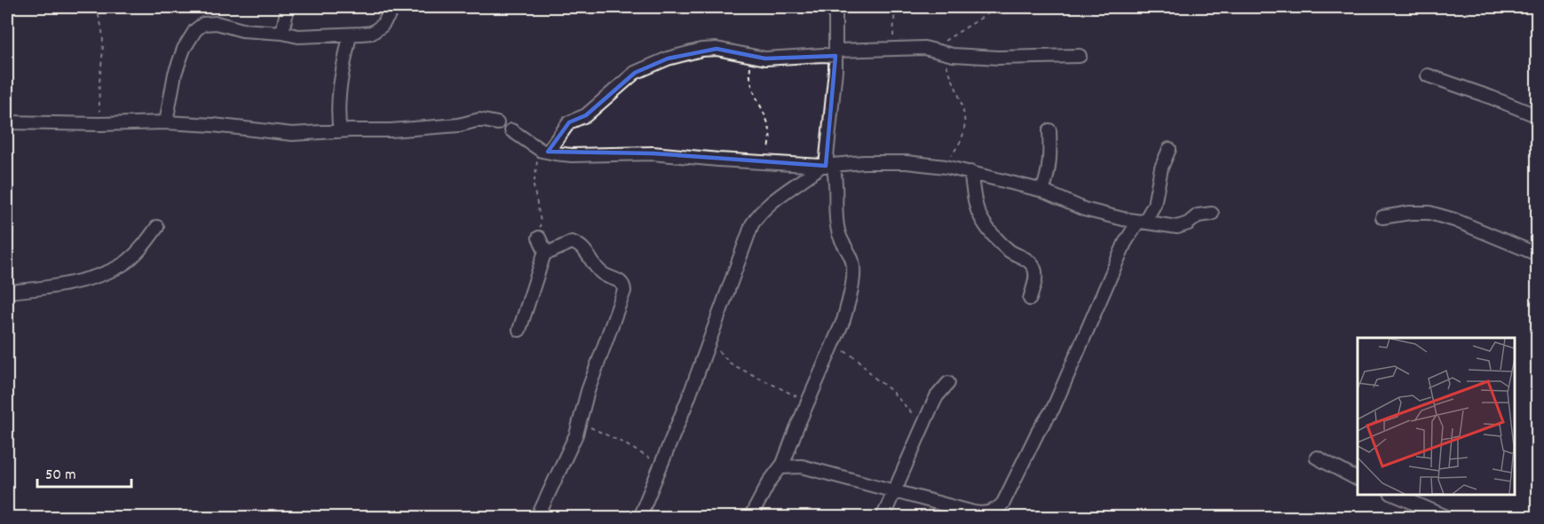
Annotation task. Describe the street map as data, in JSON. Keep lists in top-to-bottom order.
{
  "scale_bar": "50 m"
}
